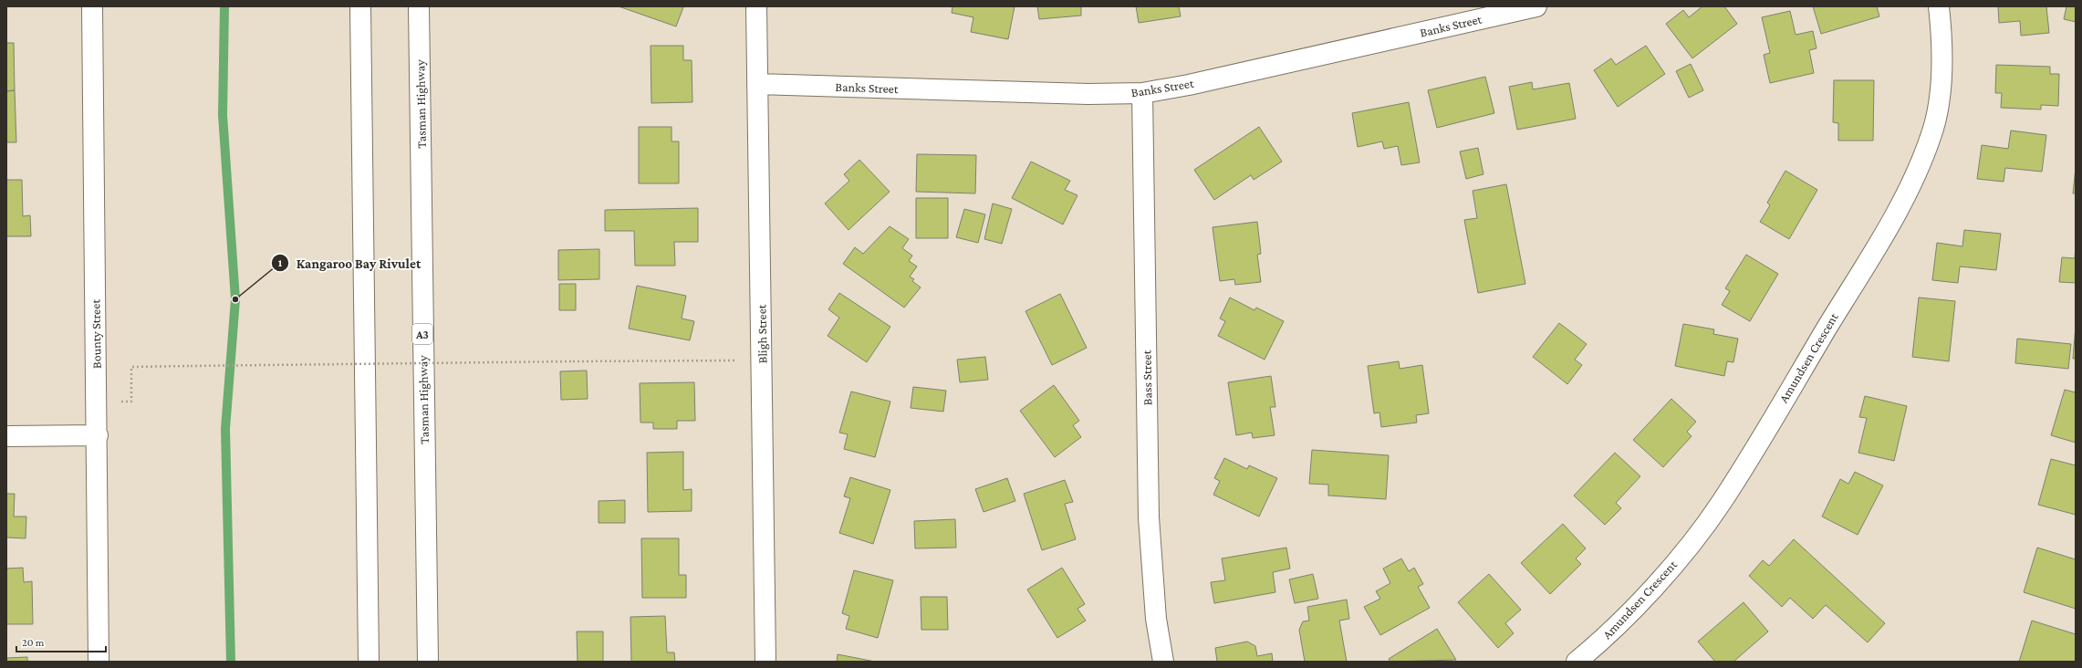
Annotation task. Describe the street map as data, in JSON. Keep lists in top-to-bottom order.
{
  "streets": {
    "main road": [
      "Banks Street",
      "Tasman Highway",
      "Bounty Street",
      "A3",
      "Bligh Street",
      "Amundsen Crescent",
      "Bass Street"
    ]
  },
  "crossings": [
    ["Banks Street", "Bligh Street"],
    ["Banks Street", "Bass Street"]
  ],
  "places": ["Kangaroo Bay Rivulet"],
  "scale_bar": "20 m"
}
